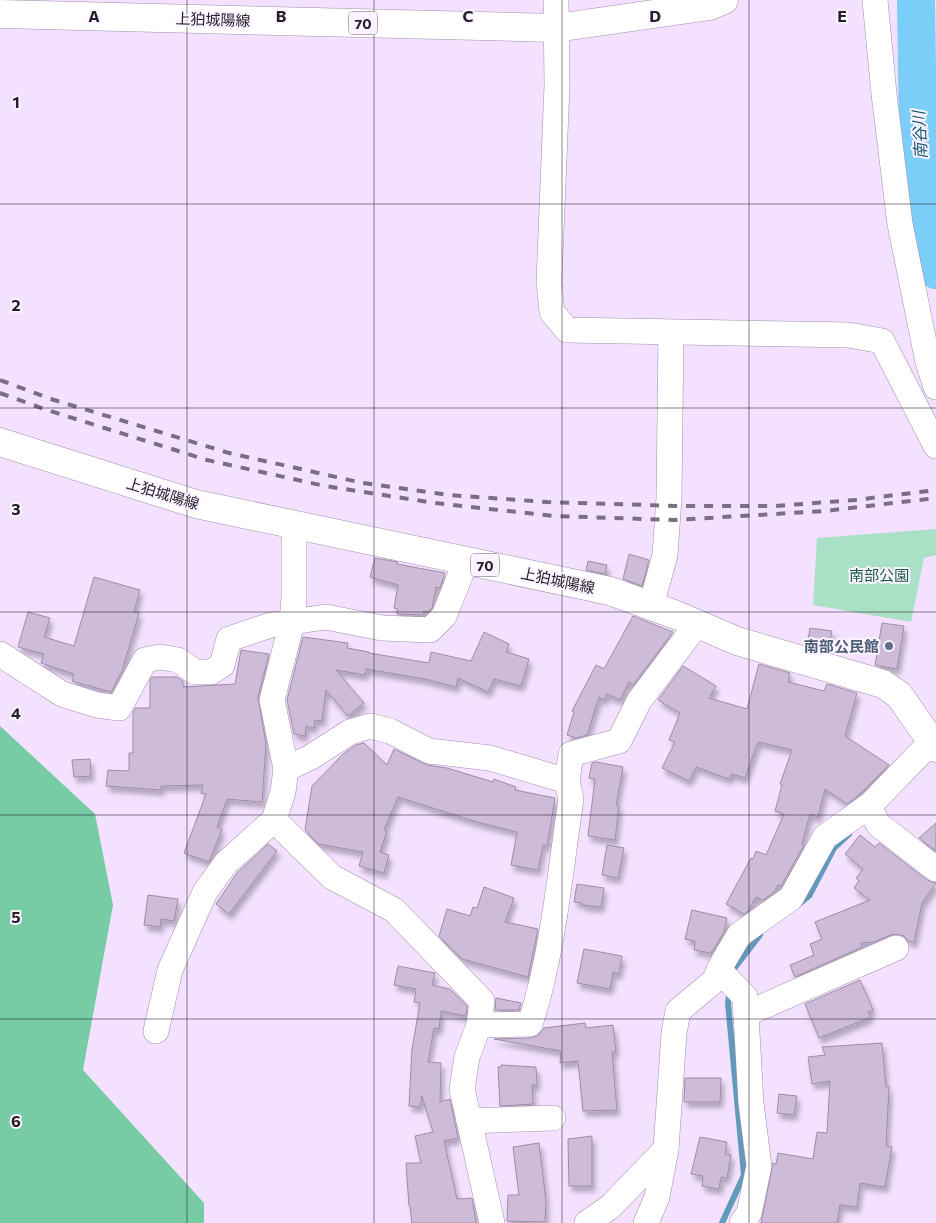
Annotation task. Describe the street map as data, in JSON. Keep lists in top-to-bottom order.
{
  "streets": {
    "main road": ["上狛城陽線", "70"]
  },
  "water": ["南谷川"],
  "parks": ["南部公園"],
  "places": ["南部公民館"],
  "grid": {
    "columns": [
      "A",
      "B",
      "C",
      "D",
      "E"
    ],
    "rows": [
      "1",
      "2",
      "3",
      "4",
      "5",
      "6"
    ]
  }
}
